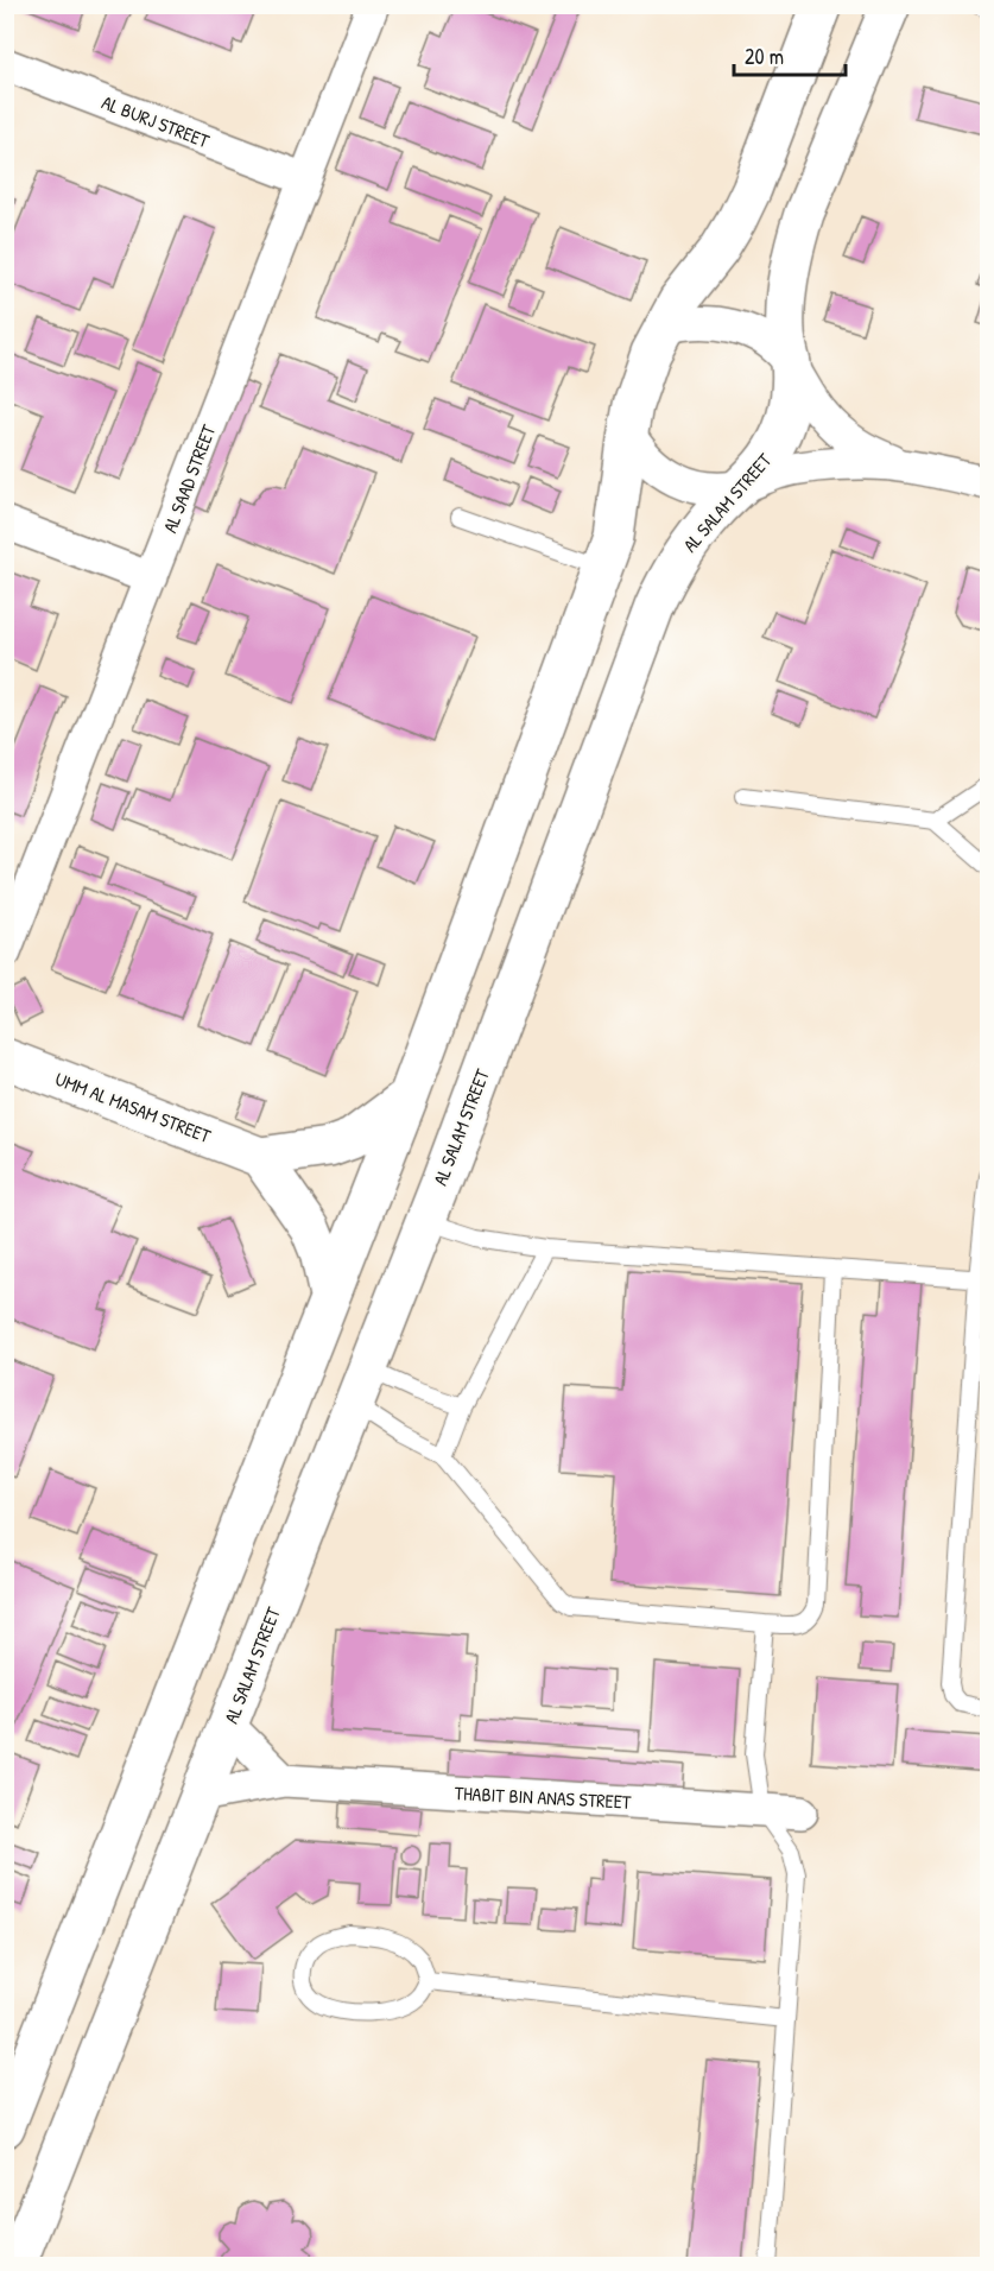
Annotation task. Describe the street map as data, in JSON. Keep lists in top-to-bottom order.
{
  "streets": {
    "main road": ["AL SALAM STREET", "UMM AL MASAM STREET"],
    "street": ["AL BURJ STREET", "AL SAAD STREET", "THABIT BIN ANAS STREET"]
  },
  "crossings": [
    ["AL BURJ STREET", "AL SAAD STREET"],
    ["AL SALAM STREET", "THABIT BIN ANAS STREET"]
  ],
  "scale_bar": "20 m"
}
